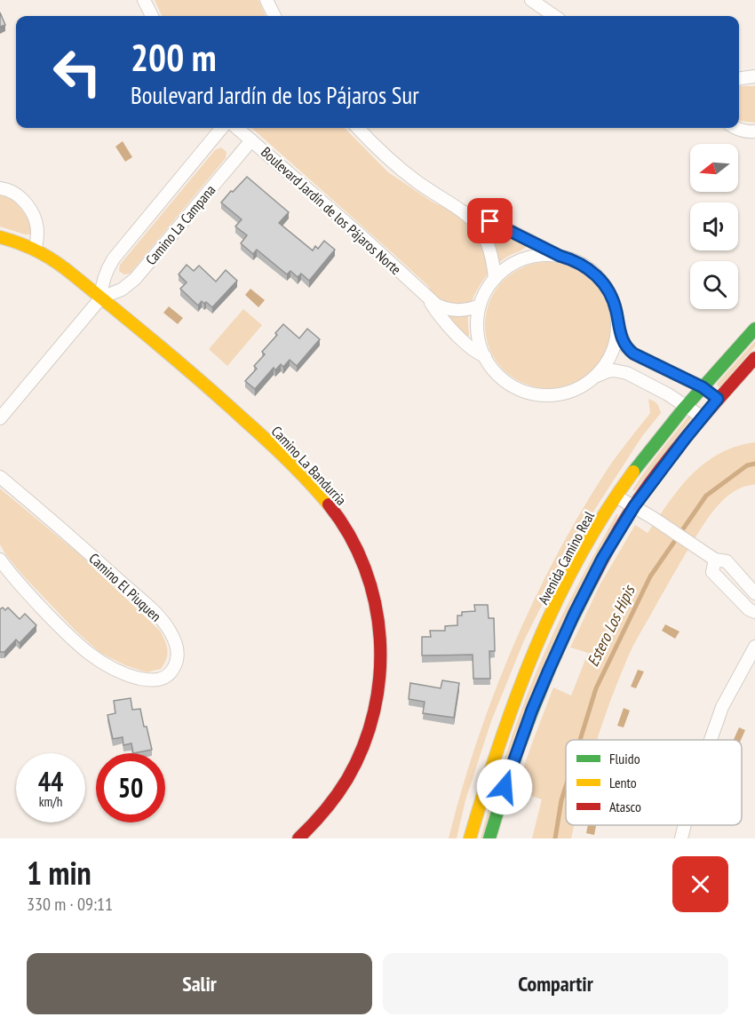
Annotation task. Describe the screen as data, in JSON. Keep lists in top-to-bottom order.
{
  "streets": {
    "main road": ["Camino La Bandurria", "Avenida Camino Real"],
    "street": ["Boulevard Jardín de los Pájaros Norte", "Camino La Campana", "Camino El Piuquen"]
  },
  "crossings": [
    ["Boulevard Jardín de los Pájaros Norte", "Camino La Campana"],
    ["Camino La Campana", "Camino La Bandurria"]
  ],
  "water": ["Estero Los Hipis"],
  "legend": ["Fluido", "Lento", "Atasco"],
  "north": "left",
  "page": {
    "turn": ["200 m", "Boulevard Jardín de los Pájaros Sur"],
    "speed": "44 km/h",
    "limit": "50",
    "heading": ["1 min", "330 m · 09:11"],
    "buttons": ["Salir", "Compartir"]
  }
}
